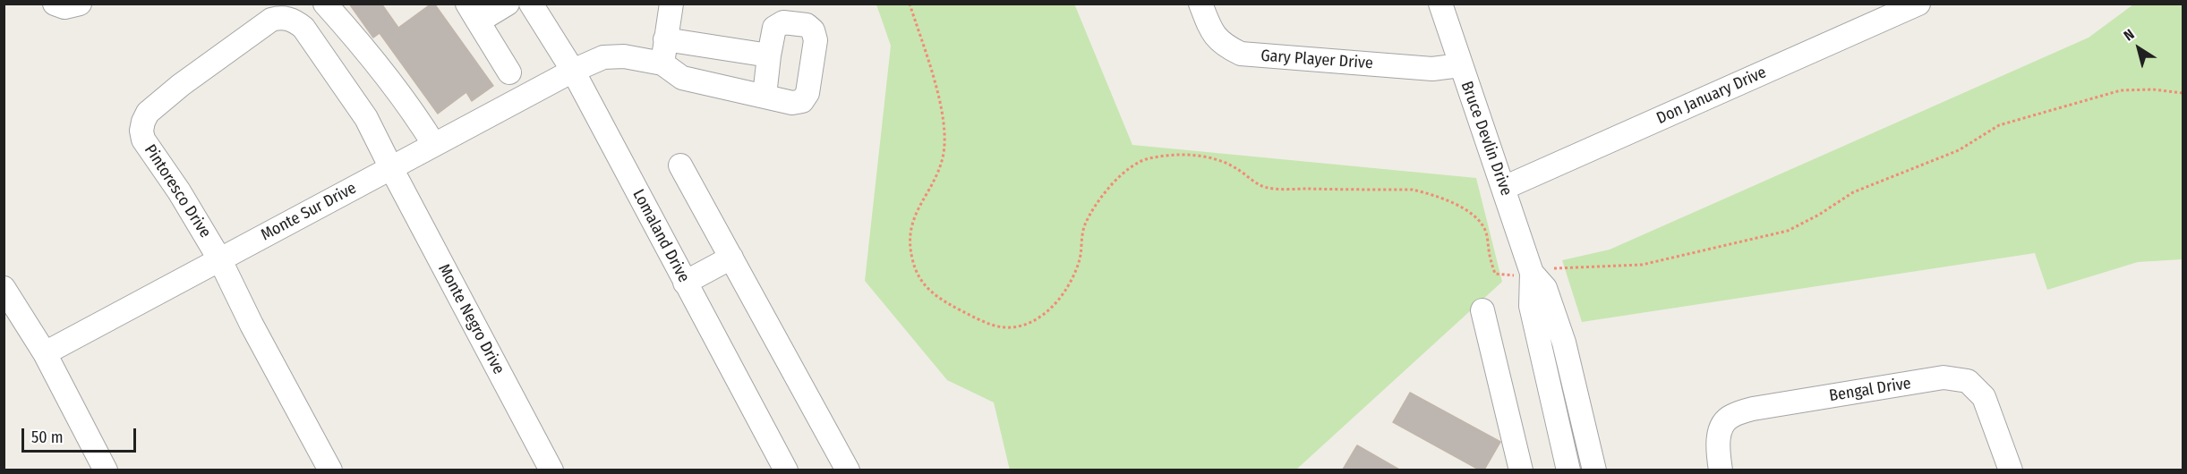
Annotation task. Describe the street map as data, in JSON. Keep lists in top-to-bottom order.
{
  "streets": {
    "street": [
      "Gary Player Drive",
      "Don January Drive",
      "Bruce Devlin Drive",
      "Pintoresco Drive",
      "Monte Sur Drive",
      "Lomaland Drive",
      "Monte Negro Drive",
      "Bengal Drive"
    ]
  },
  "crossings": [
    ["Gary Player Drive", "Bruce Devlin Drive"],
    ["Don January Drive", "Bruce Devlin Drive"],
    ["Pintoresco Drive", "Monte Sur Drive"],
    ["Pintoresco Drive", "Monte Negro Drive"],
    ["Monte Sur Drive", "Lomaland Drive"],
    ["Monte Sur Drive", "Monte Negro Drive"]
  ],
  "scale_bar": "50 m",
  "north": "top left"
}
